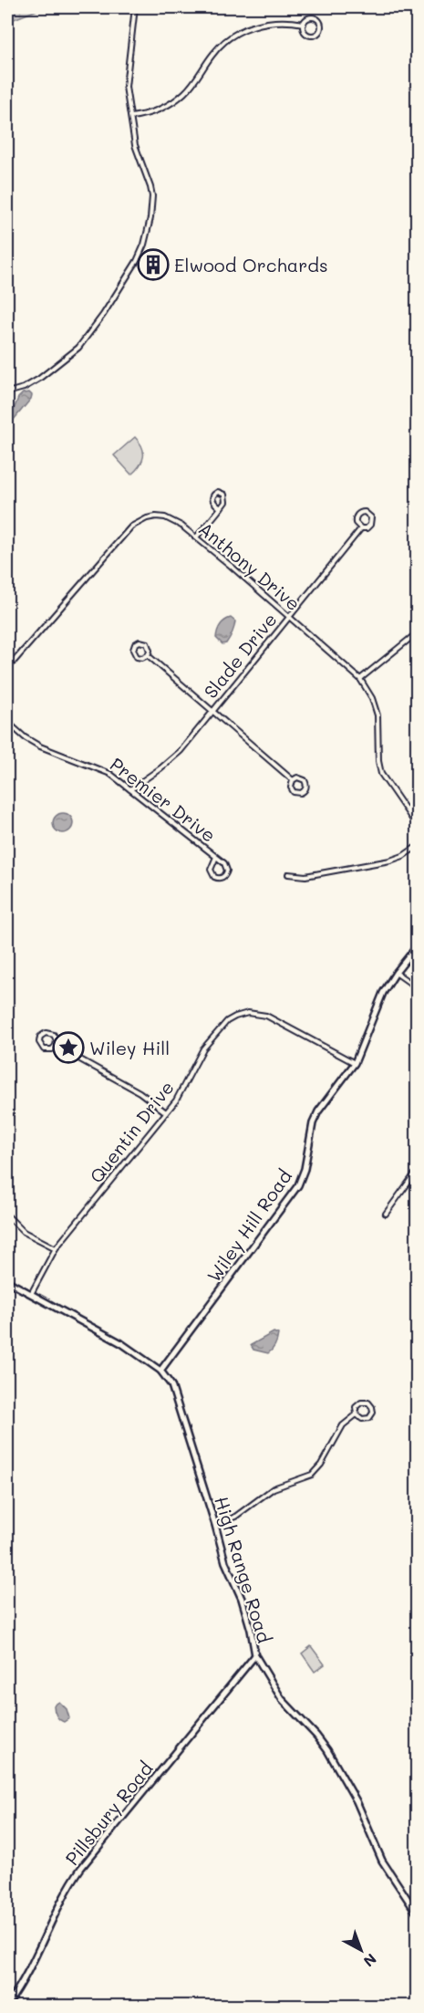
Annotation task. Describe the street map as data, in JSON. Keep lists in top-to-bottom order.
{
  "streets": {
    "street": [
      "Anthony Drive",
      "Slade Drive",
      "Premier Drive",
      "Quentin Drive",
      "Wiley Hill Road",
      "High Range Road",
      "Pillsbury Road"
    ]
  },
  "crossings": [
    ["Anthony Drive", "Slade Drive"],
    ["Slade Drive", "Premier Drive"],
    ["Quentin Drive", "Wiley Hill Road"],
    ["Quentin Drive", "High Range Road"],
    ["Wiley Hill Road", "High Range Road"],
    ["High Range Road", "Pillsbury Road"]
  ],
  "places": {
    "building": ["Elwood Orchards"],
    "place": ["Wiley Hill"]
  },
  "north": "bottom right"
}
